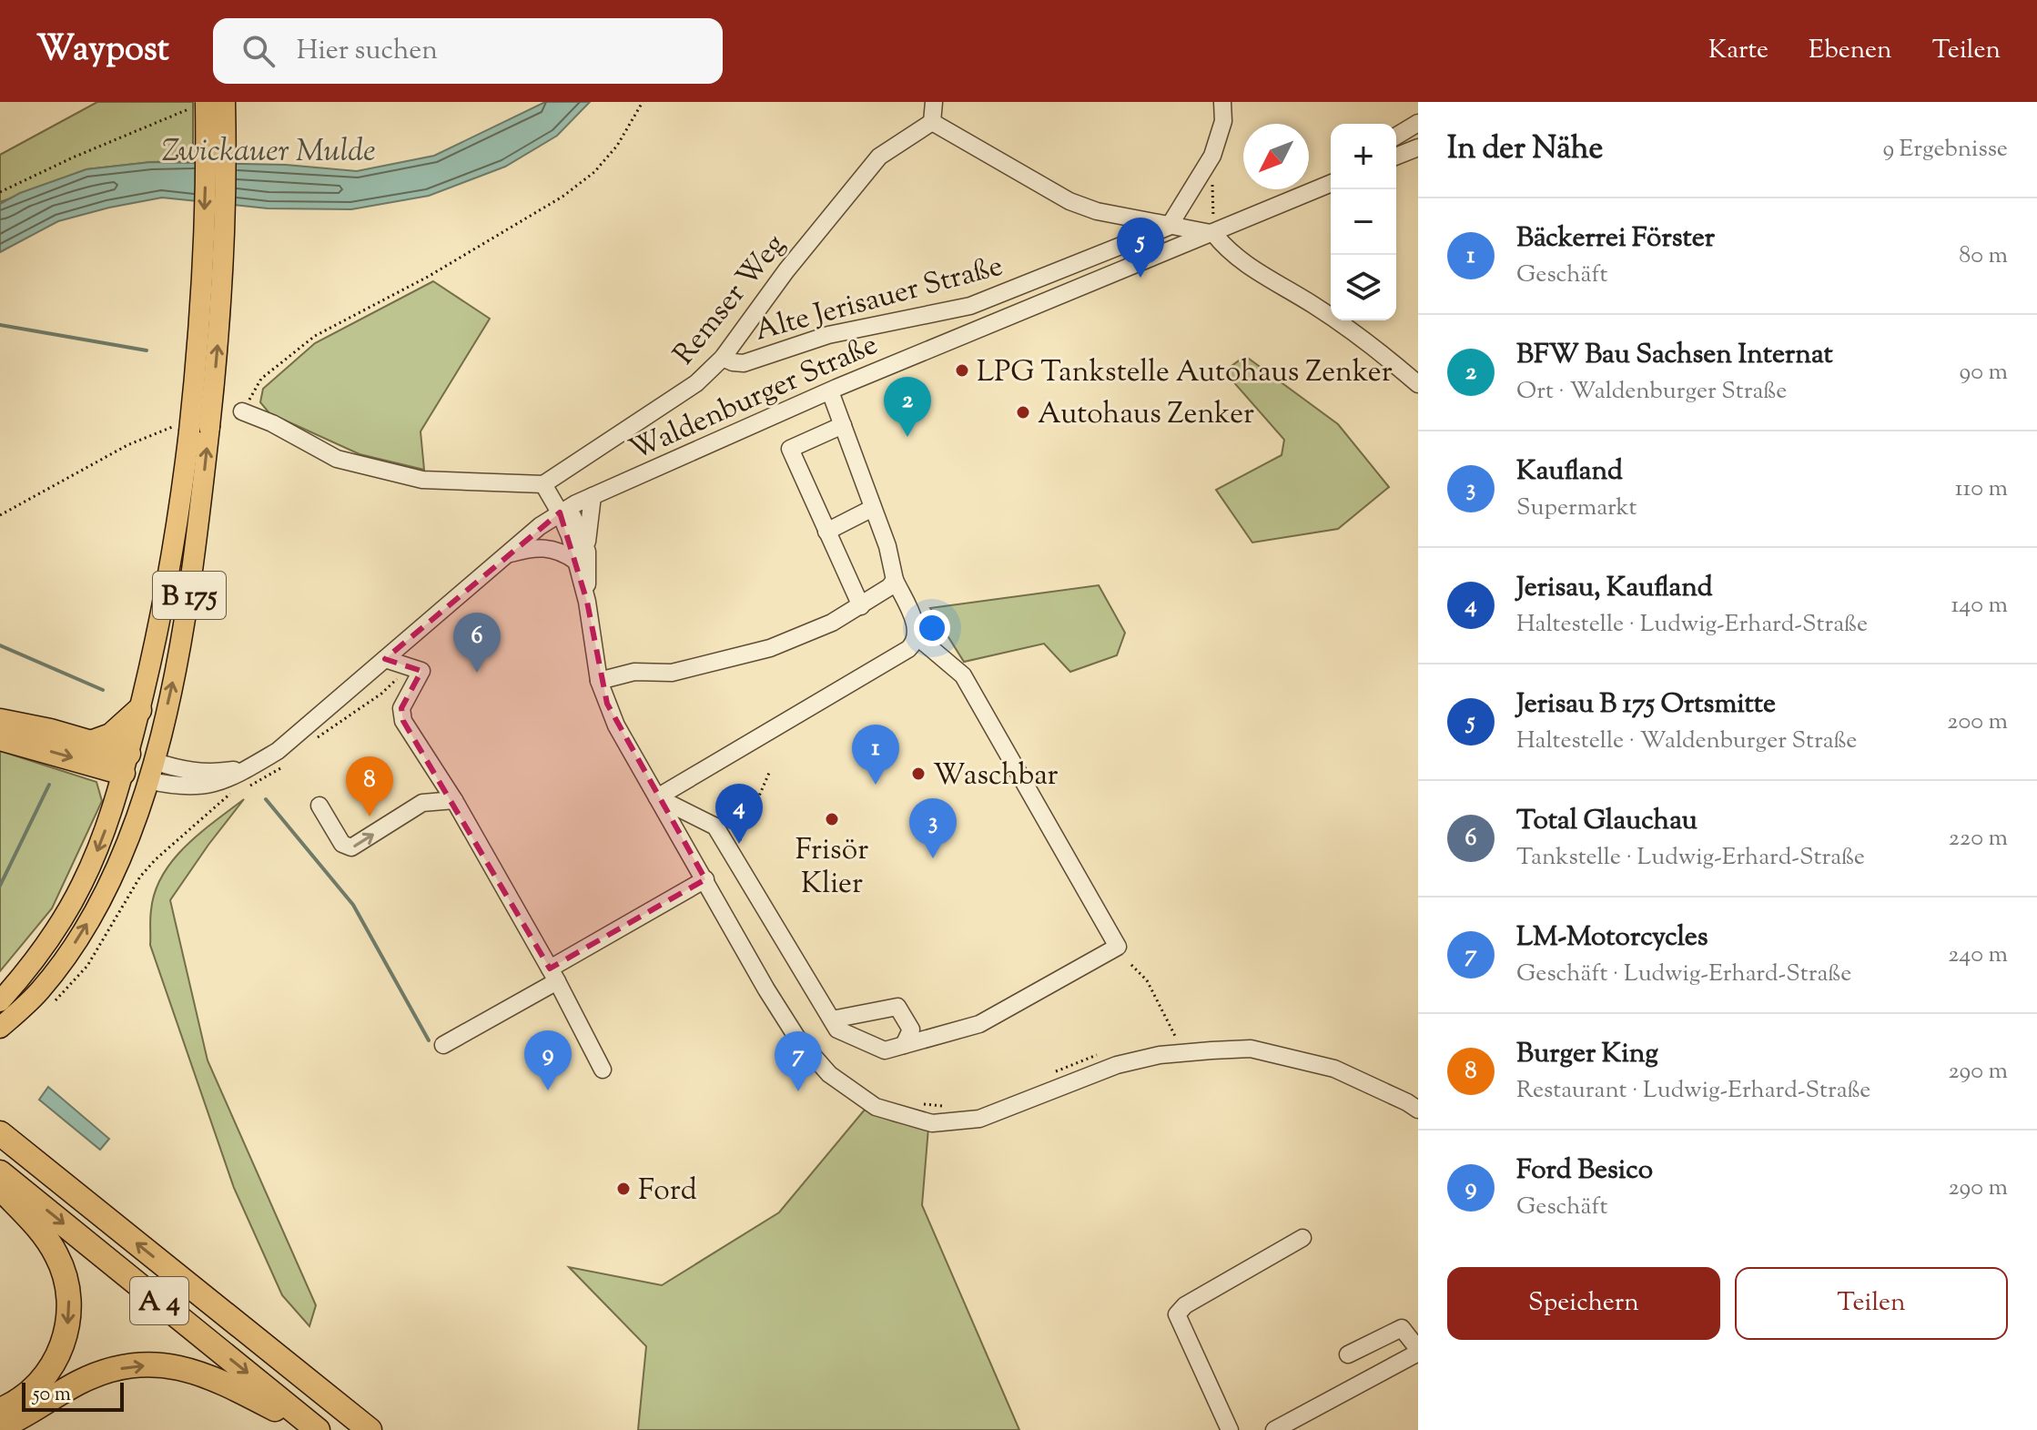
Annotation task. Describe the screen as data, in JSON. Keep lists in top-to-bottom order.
{
  "streets": {
    "highway": ["A 4"],
    "main road": ["B 175"],
    "street": ["Alte Jerisauer Straße", "Remser Weg", "Waldenburger Straße"]
  },
  "crossings": [
    ["Alte Jerisauer Straße", "Remser Weg"],
    ["Waldenburger Straße", "B 175"]
  ],
  "water": ["Zwickauer Mulde"],
  "places": [
    "LPG Tankstelle Autohaus Zenker",
    "Autohaus Zenker",
    "Waschbar",
    "Frisör Klier",
    "Ford"
  ],
  "scale_bar": "50 m",
  "north": "bottom left",
  "page": {
    "header": "Waypost",
    "search": "Hier suchen",
    "nav": ["Karte", "Ebenen", "Teilen"],
    "heading": ["In der Nähe", "9 Ergebnisse"],
    "map_buttons": ["+", "−"],
    "list": [
      {
        "mark": "1",
        "name": "Bäckerrei Förster",
        "note": "Geschäft",
        "value": "80 m"
      },
      {
        "mark": "2",
        "name": "BFW Bau Sachsen Internat",
        "note": "Ort · Waldenburger Straße",
        "value": "90 m"
      },
      {
        "mark": "3",
        "name": "Kaufland",
        "note": "Supermarkt",
        "value": "110 m"
      },
      {
        "mark": "4",
        "name": "Jerisau, Kaufland",
        "note": "Haltestelle · Ludwig-Erhard-Straße",
        "value": "140 m"
      },
      {
        "mark": "5",
        "name": "Jerisau B 175 Ortsmitte",
        "note": "Haltestelle · Waldenburger Straße",
        "value": "200 m"
      },
      {
        "mark": "6",
        "name": "Total Glauchau",
        "note": "Tankstelle · Ludwig-Erhard-Straße",
        "value": "220 m"
      },
      {
        "mark": "7",
        "name": "LM-Motorcycles",
        "note": "Geschäft · Ludwig-Erhard-Straße",
        "value": "240 m"
      },
      {
        "mark": "8",
        "name": "Burger King",
        "note": "Restaurant · Ludwig-Erhard-Straße",
        "value": "290 m"
      },
      {
        "mark": "9",
        "name": "Ford Besico",
        "note": "Geschäft",
        "value": "290 m"
      }
    ],
    "pins": [
      "5",
      "2",
      "6",
      "1",
      "8",
      "4",
      "3",
      "9",
      "7"
    ],
    "buttons": ["Speichern", "Teilen"],
    "scale": "50 m"
  }
}
